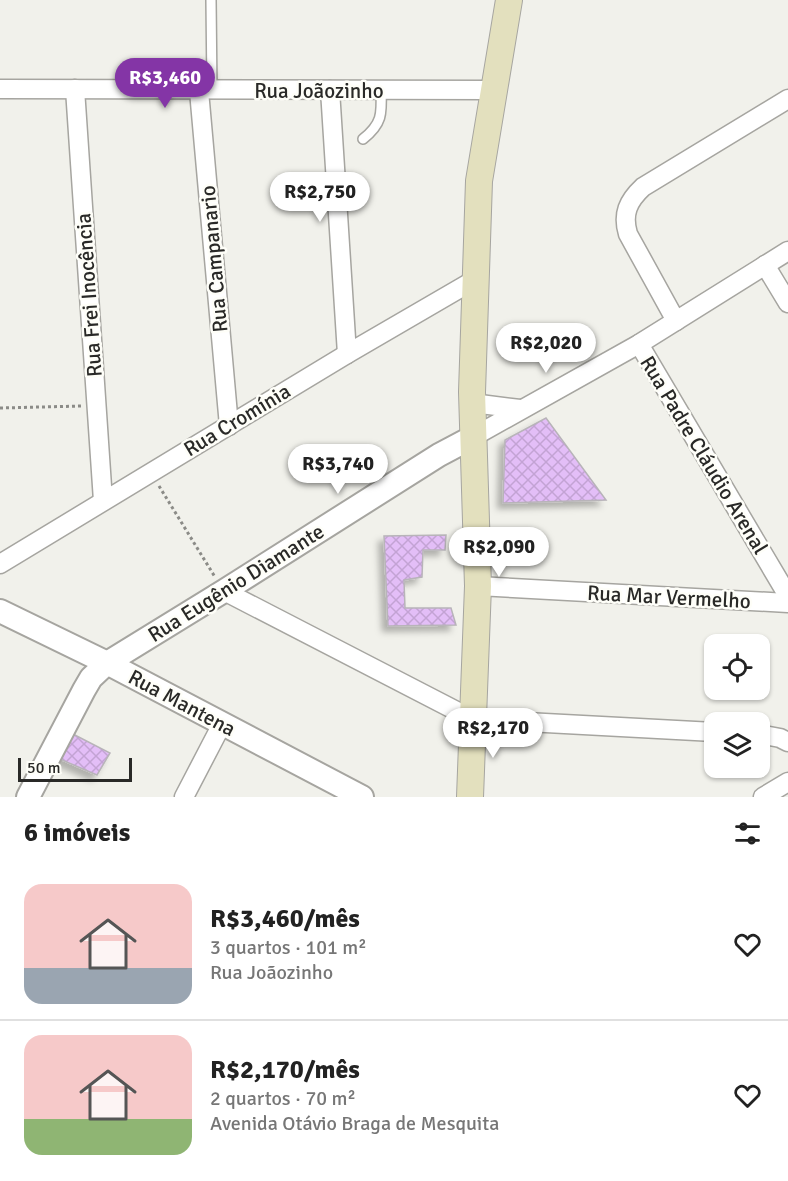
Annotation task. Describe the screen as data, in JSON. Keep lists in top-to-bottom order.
{
  "streets": {
    "street": [
      "Rua Joãozinho",
      "Rua Campanario",
      "Rua Frei Inocência",
      "Rua Cromínia",
      "Rua Padre Cláudio Arenal",
      "Rua Eugênio Diamante",
      "Rua Mar Vermelho",
      "Rua Mantena"
    ]
  },
  "crossings": [
    ["Rua Joãozinho", "Rua Campanario"],
    ["Rua Joãozinho", "Rua Frei Inocência"],
    ["Rua Campanario", "Rua Cromínia"],
    ["Rua Frei Inocência", "Rua Cromínia"],
    ["Rua Padre Cláudio Arenal", "Rua Eugênio Diamante"],
    ["Rua Eugênio Diamante", "Rua Mantena"]
  ],
  "scale_bar": "50 m",
  "page": {
    "price": [
      "R$3,460",
      "R$2,750",
      "R$2,020",
      "R$3,740",
      "R$2,090",
      "R$2,170"
    ],
    "scale": "50 m",
    "heading": "6 imóveis",
    "list": [
      {
        "name": "R$3,460/mês",
        "note": "3 quartos · 101 m² · Rua Joãozinho"
      },
      {
        "name": "R$2,170/mês",
        "note": "2 quartos · 70 m² · Avenida Otávio Braga de Mesquita"
      }
    ]
  }
}
